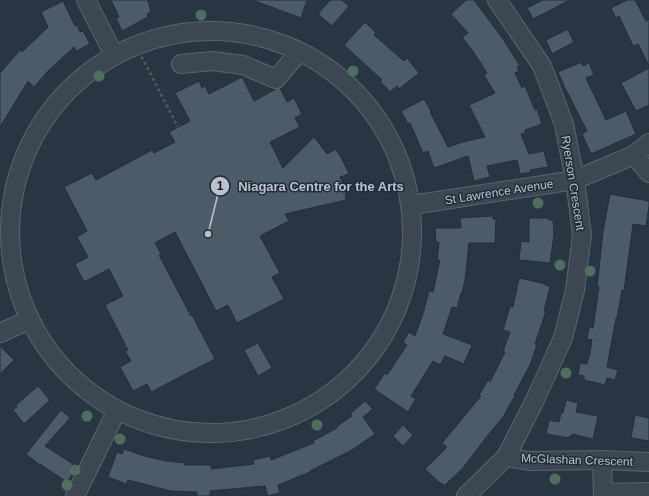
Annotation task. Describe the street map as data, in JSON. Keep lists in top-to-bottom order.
{
  "streets": {
    "street": ["Ryerson Crescent", "St Lawrence Avenue", "McGlashan Crescent"]
  },
  "crossings": [
    ["Ryerson Crescent", "St Lawrence Avenue"],
    ["Ryerson Crescent", "McGlashan Crescent"]
  ],
  "places": ["Niagara Centre for the Arts"]
}
